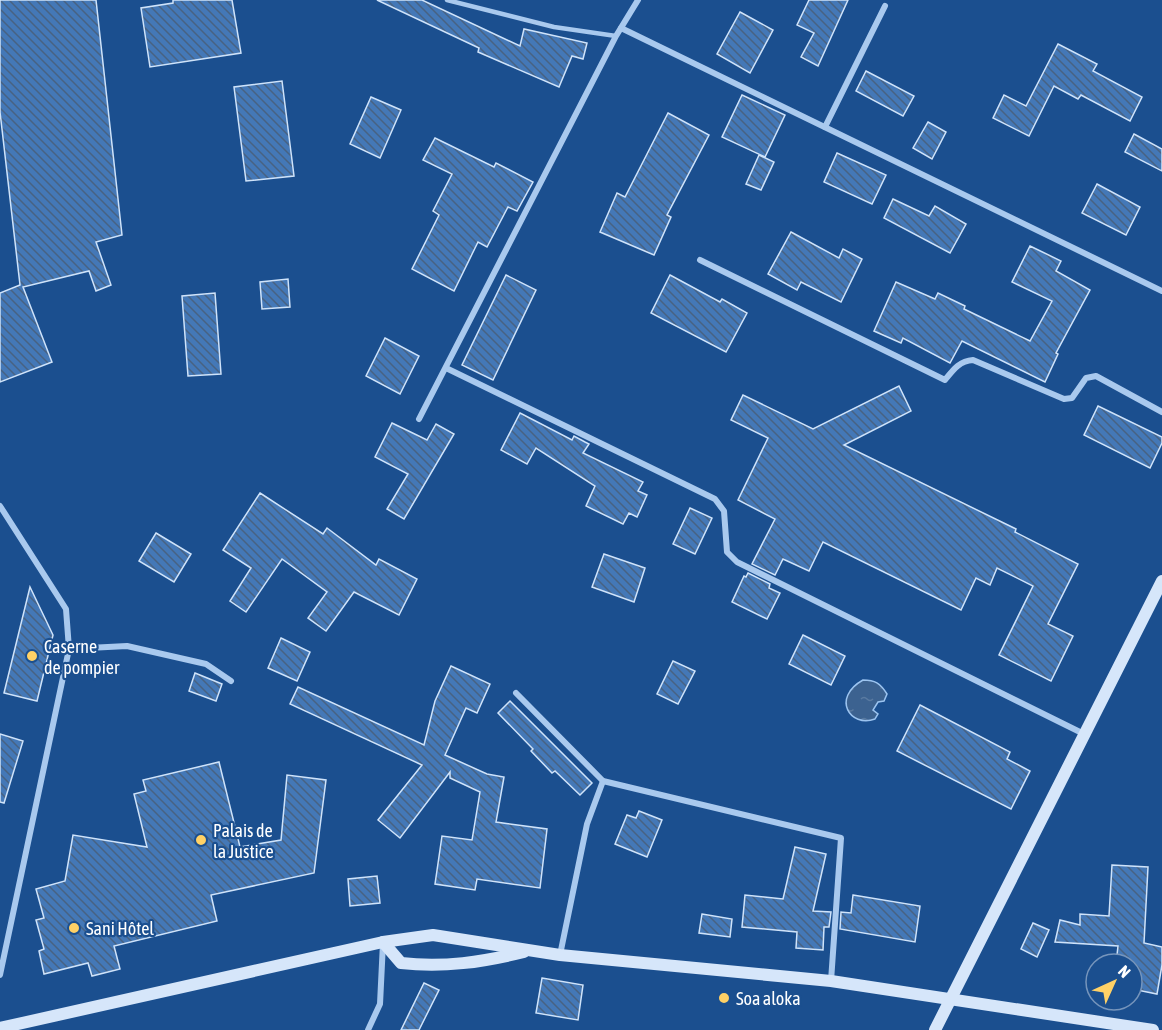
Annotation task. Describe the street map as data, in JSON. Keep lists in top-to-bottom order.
{
  "places": [
    "Caserne de pompier",
    "Palais de la Justice",
    "Sani Hôtel",
    "Soa aloka"
  ],
  "north": "top right"
}
